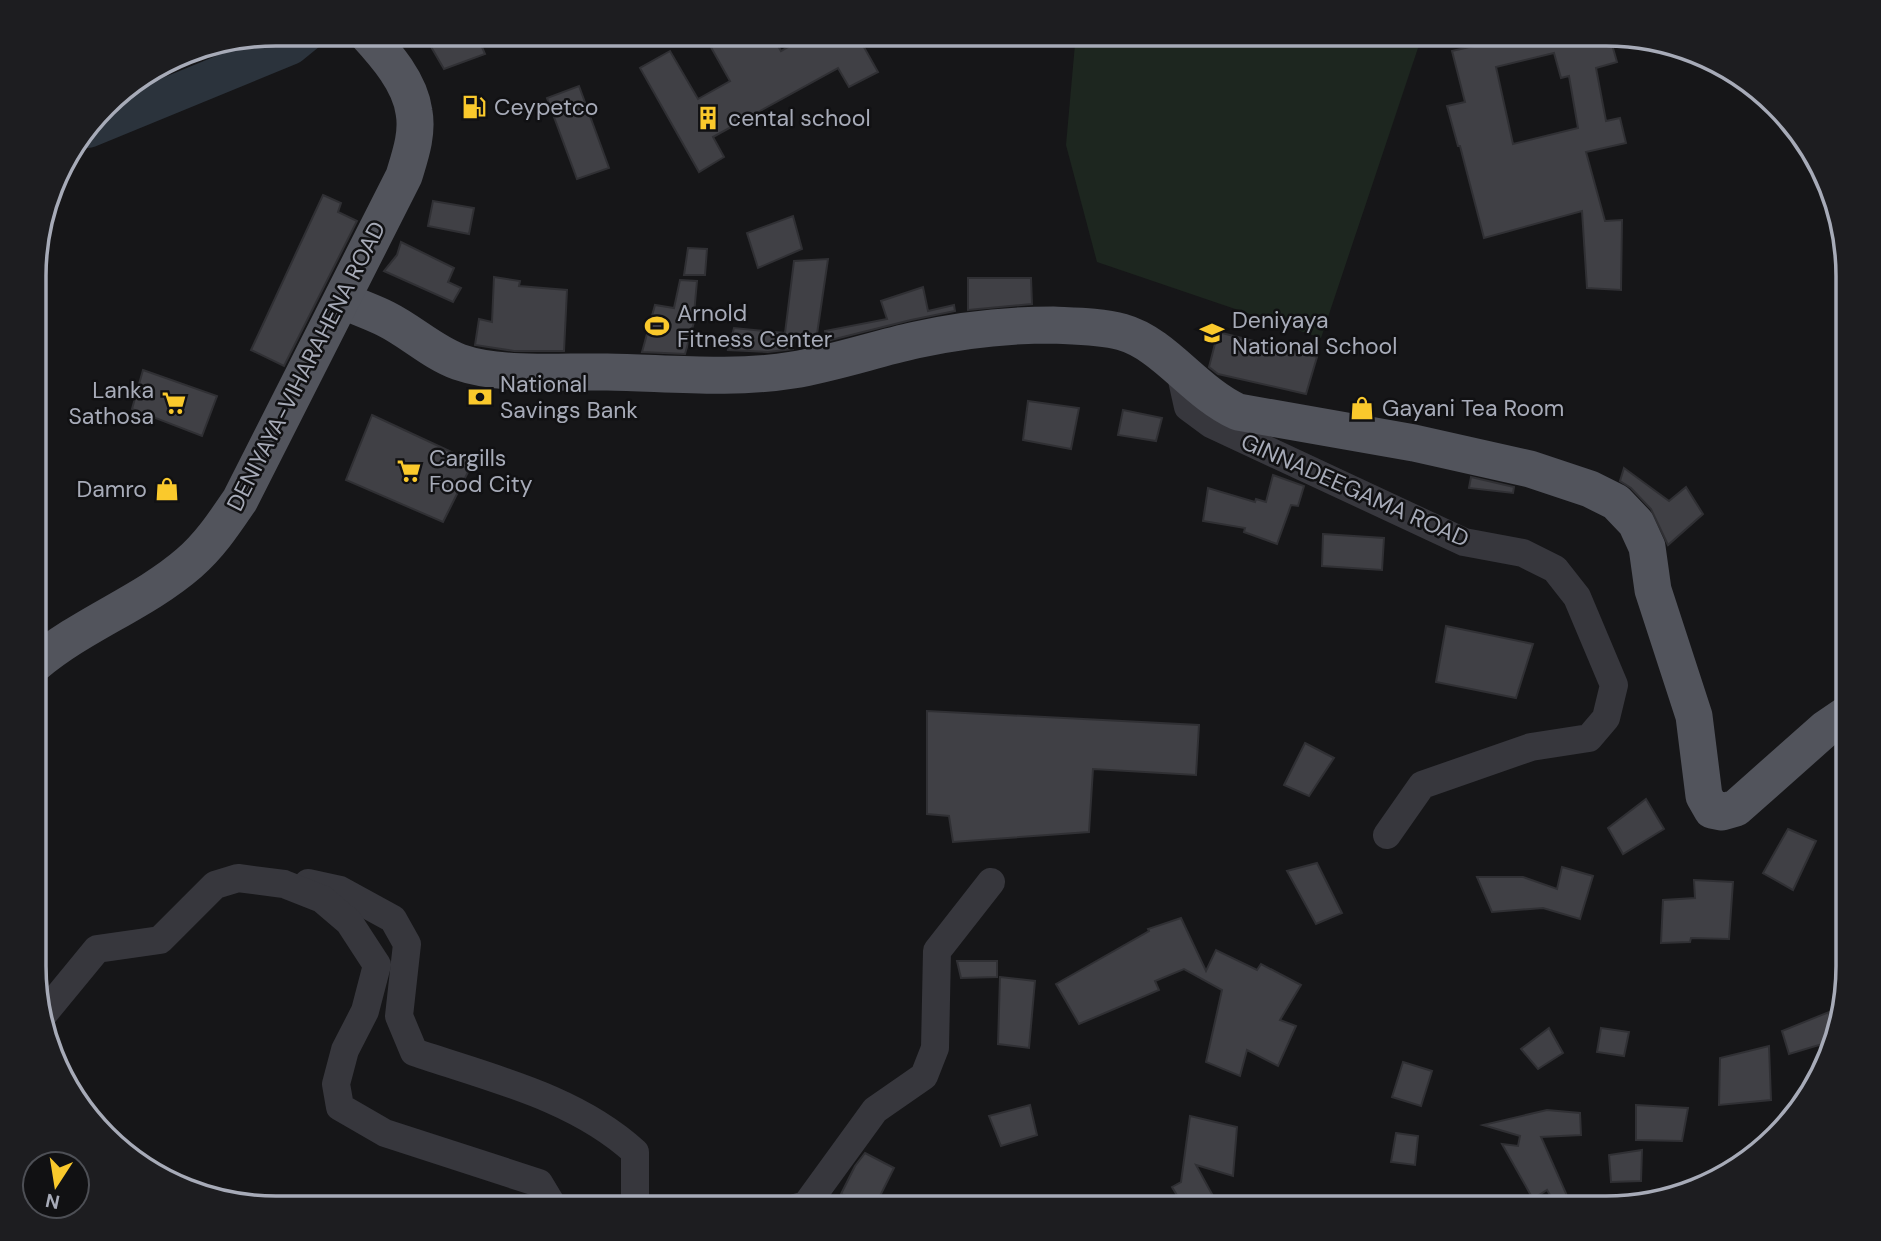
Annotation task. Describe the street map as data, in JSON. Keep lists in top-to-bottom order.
{
  "streets": {
    "main road": ["DENIYAYA-VIHARAHENA ROAD"],
    "street": ["GINNADEEGAMA ROAD"]
  },
  "places": {
    "fuel station": ["Ceypetco"],
    "building": ["cental school"],
    "sports": ["Arnold Fitness Center"],
    "school or university": ["Deniyaya National School"],
    "bank": ["National Savings Bank"],
    "supermarket": ["Lanka Sathosa", "Cargills Food City"],
    "shop": ["Gayani Tea Room", "Damro"]
  },
  "north": "bottom"
}
